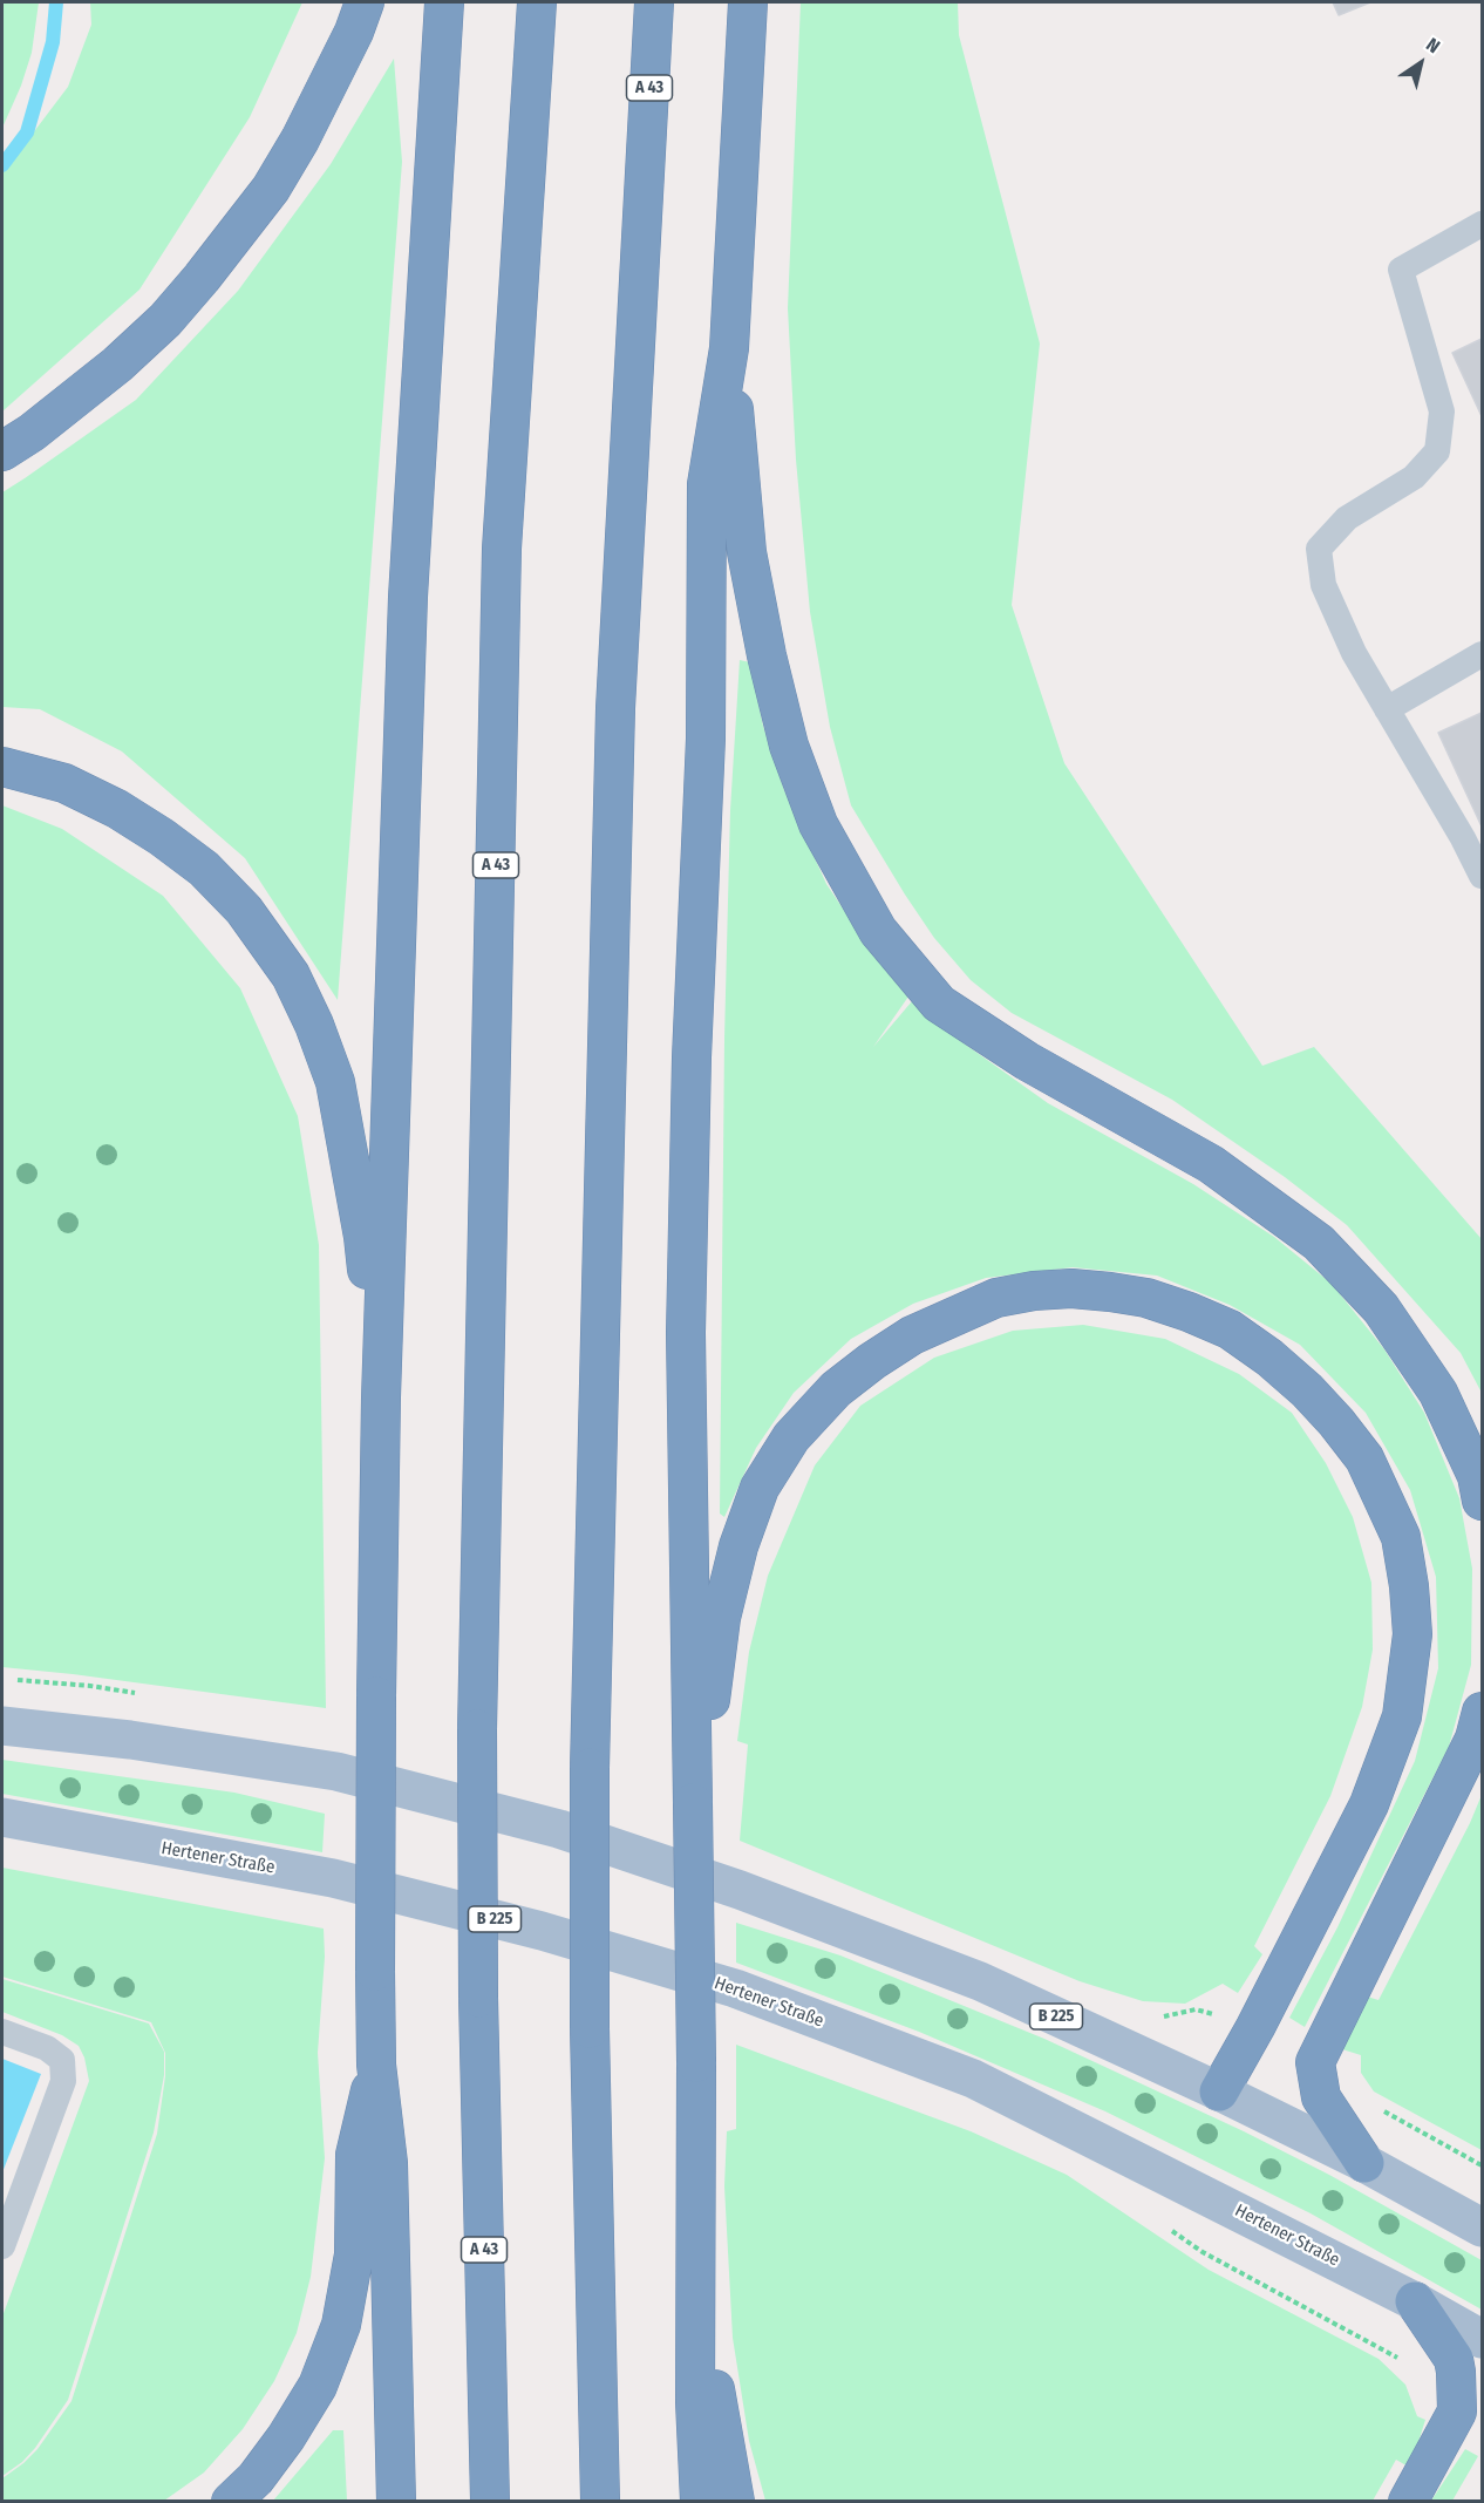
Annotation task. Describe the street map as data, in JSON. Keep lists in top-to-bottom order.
{
  "streets": {
    "highway": ["A 43"],
    "main road": ["Hertener Straße", "B 225"]
  },
  "north": "top right"
}
